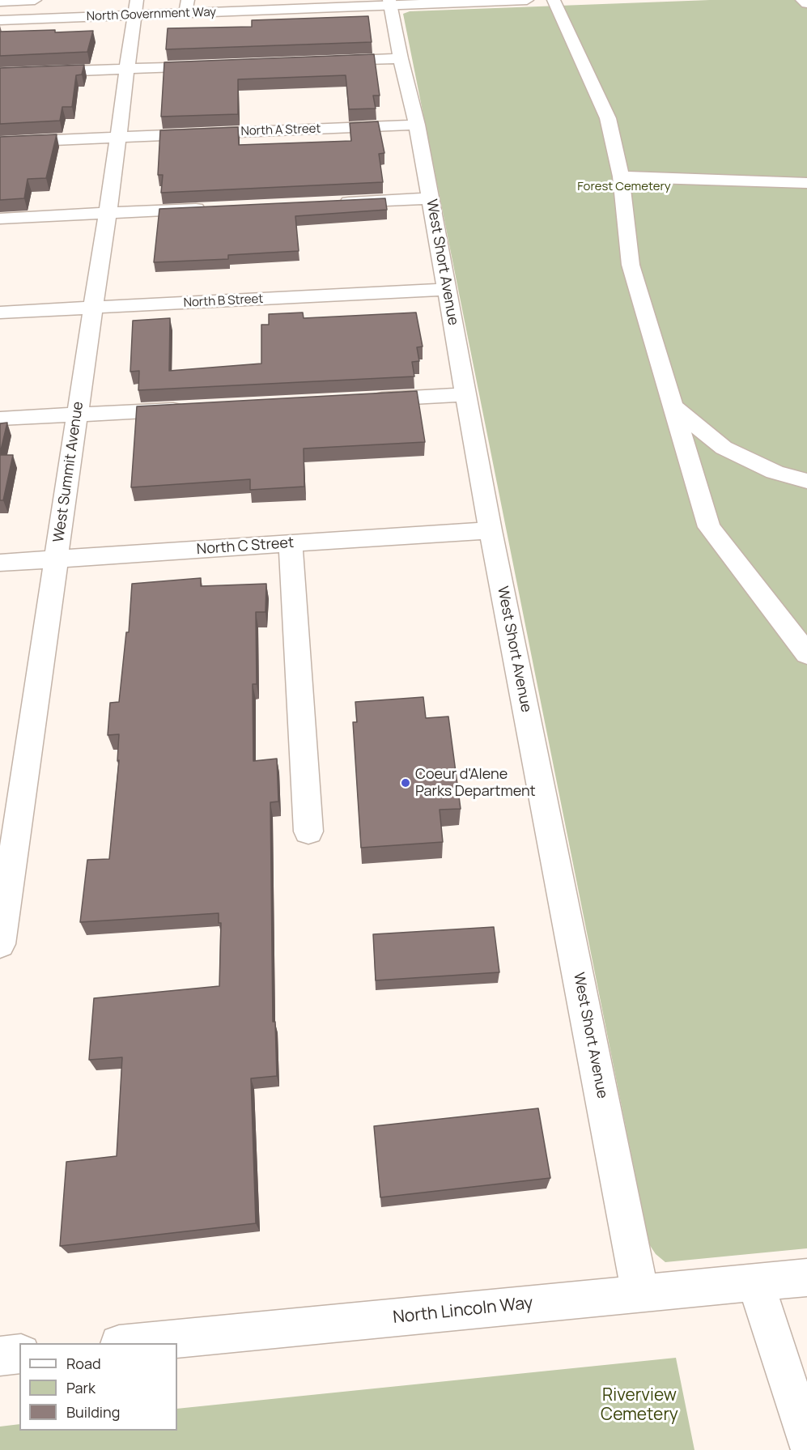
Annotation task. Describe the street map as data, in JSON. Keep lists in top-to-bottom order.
{
  "streets": {
    "street": [
      "North Government Way",
      "North A Street",
      "West Short Avenue",
      "North B Street",
      "West Summit Avenue",
      "North C Street",
      "North Lincoln Way"
    ]
  },
  "crossings": [
    ["North Government Way", "West Short Avenue"],
    ["North Government Way", "West Summit Avenue"],
    ["North A Street", "West Short Avenue"],
    ["North A Street", "West Summit Avenue"],
    ["West Short Avenue", "North B Street"],
    ["West Short Avenue", "North C Street"],
    ["West Short Avenue", "North Lincoln Way"],
    ["North B Street", "West Summit Avenue"],
    ["West Summit Avenue", "North C Street"]
  ],
  "parks": ["Forest Cemetery", "Riverview Cemetery"],
  "places": ["Coeur d'Alene Parks Department"],
  "legend": ["Road", "Park", "Building"]
}
